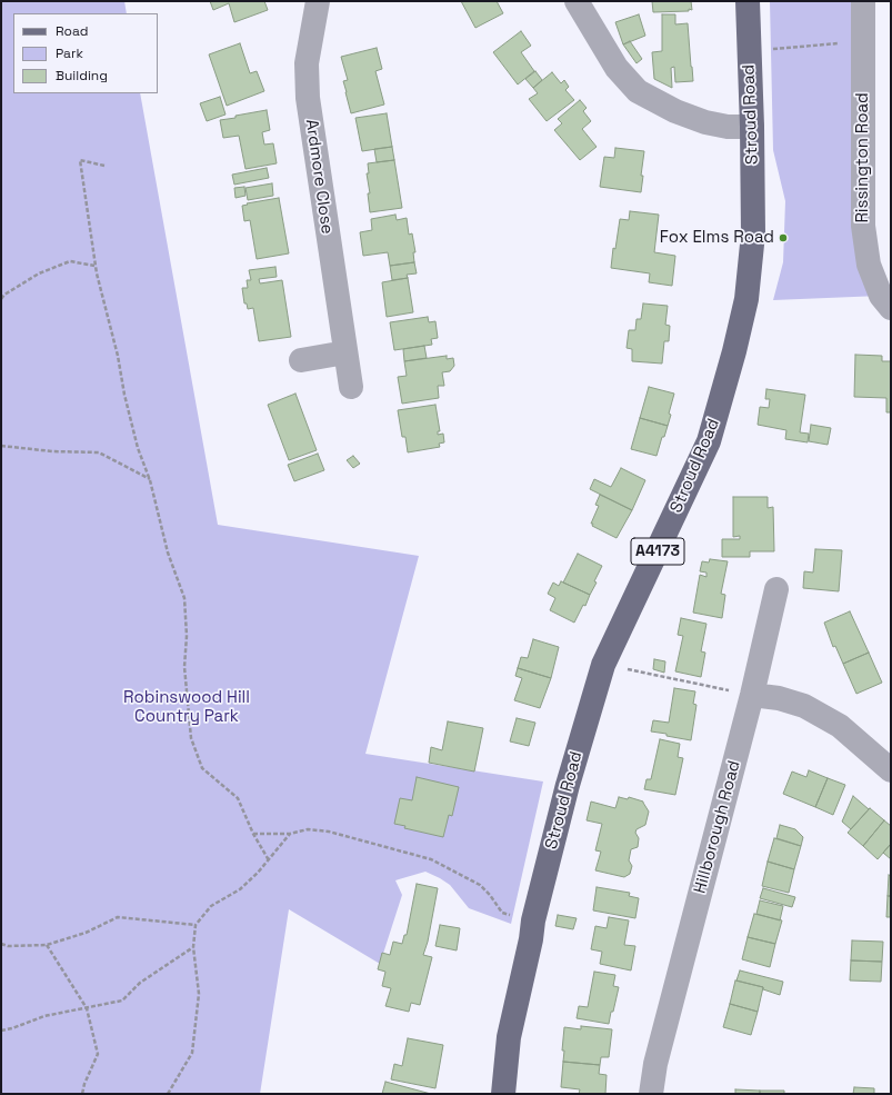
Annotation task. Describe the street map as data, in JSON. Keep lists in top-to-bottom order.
{
  "streets": {
    "main road": ["Stroud Road", "A4173"],
    "street": ["Rissington Road", "Ardmore Close", "Hillborough Road"]
  },
  "parks": ["Robinswood Hill Country Park"],
  "places": ["Fox Elms Road"],
  "legend": ["Road", "Park", "Building"]
}
